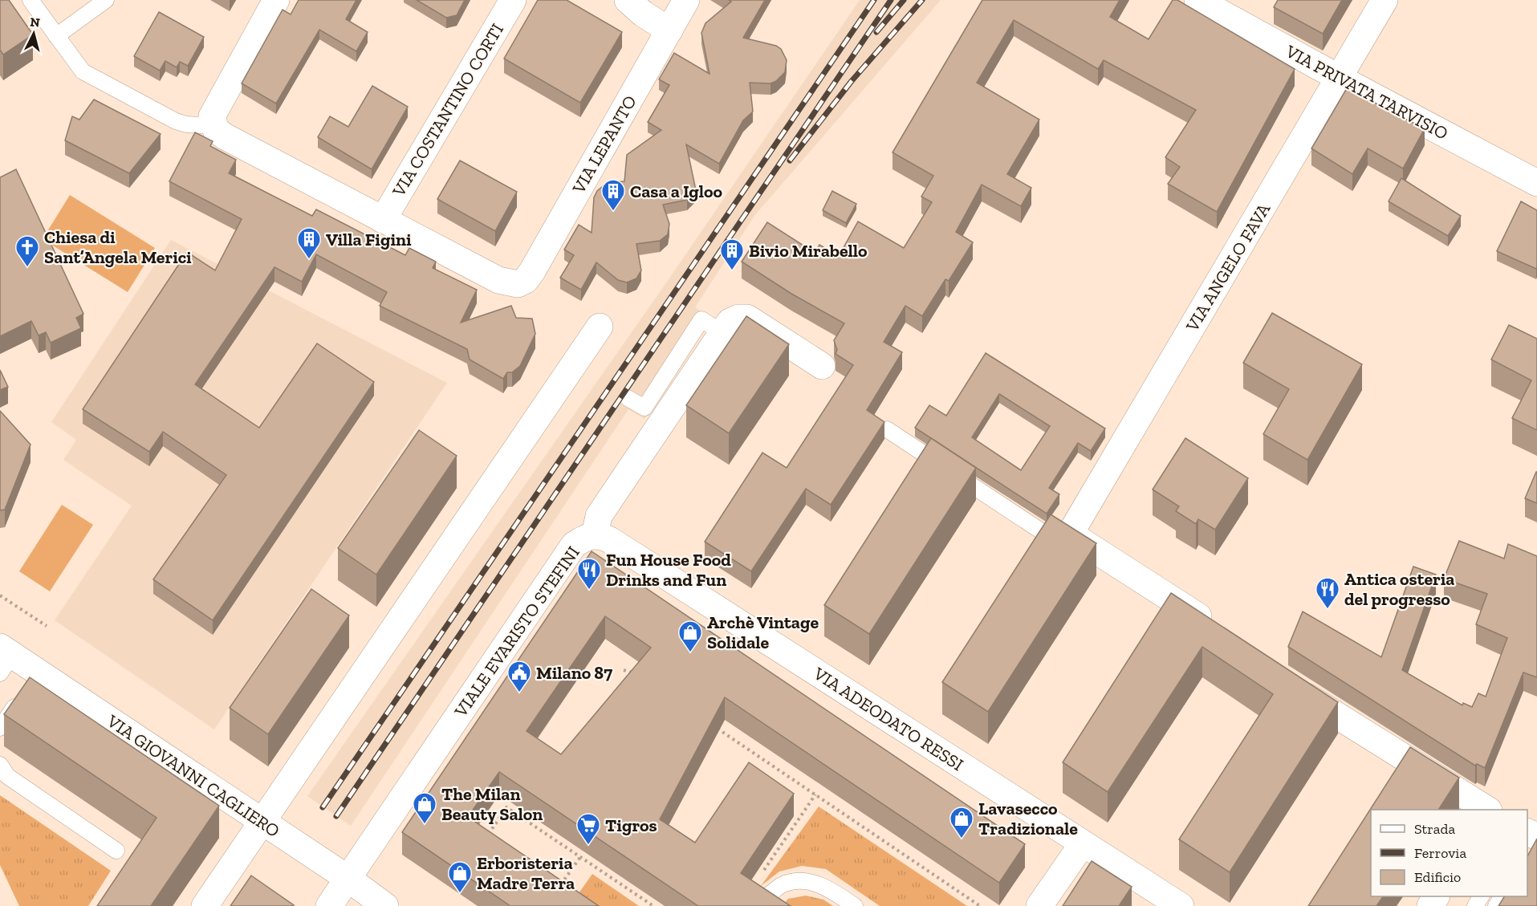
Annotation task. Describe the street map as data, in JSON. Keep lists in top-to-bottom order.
{
  "streets": {
    "street": [
      "VIA PRIVATA TARVISIO",
      "VIA COSTANTINO CORTI",
      "VIA LEPANTO",
      "VIA ANGELO FAVA",
      "VIALE EVARISTO STEFINI",
      "VIA ADEODATO RESSI",
      "VIA GIOVANNI CAGLIERO"
    ]
  },
  "crossings": [
    ["VIA PRIVATA TARVISIO", "VIA ANGELO FAVA"],
    ["VIA COSTANTINO CORTI", "VIA LEPANTO"],
    ["VIALE EVARISTO STEFINI", "VIA ADEODATO RESSI"],
    ["VIALE EVARISTO STEFINI", "VIA GIOVANNI CAGLIERO"]
  ],
  "places": {
    "building": ["Casa a Igloo", "Villa Figini", "Bivio Mirabello"],
    "church": ["Chiesa di Sant’Angela Merici"],
    "restaurant": ["Fun House Food Drinks and Fun", "Antica osteria del progresso"],
    "shop": [
      "Archè Vintage Solidale",
      "The Milan Beauty Salon",
      "Lavasecco Tradizionale",
      "Erboristeria Madre Terra"
    ],
    "public building": ["Milano 87"],
    "supermarket": ["Tigros"]
  },
  "legend": ["Strada", "Ferrovia", "Edificio"],
  "north": "top"
}
